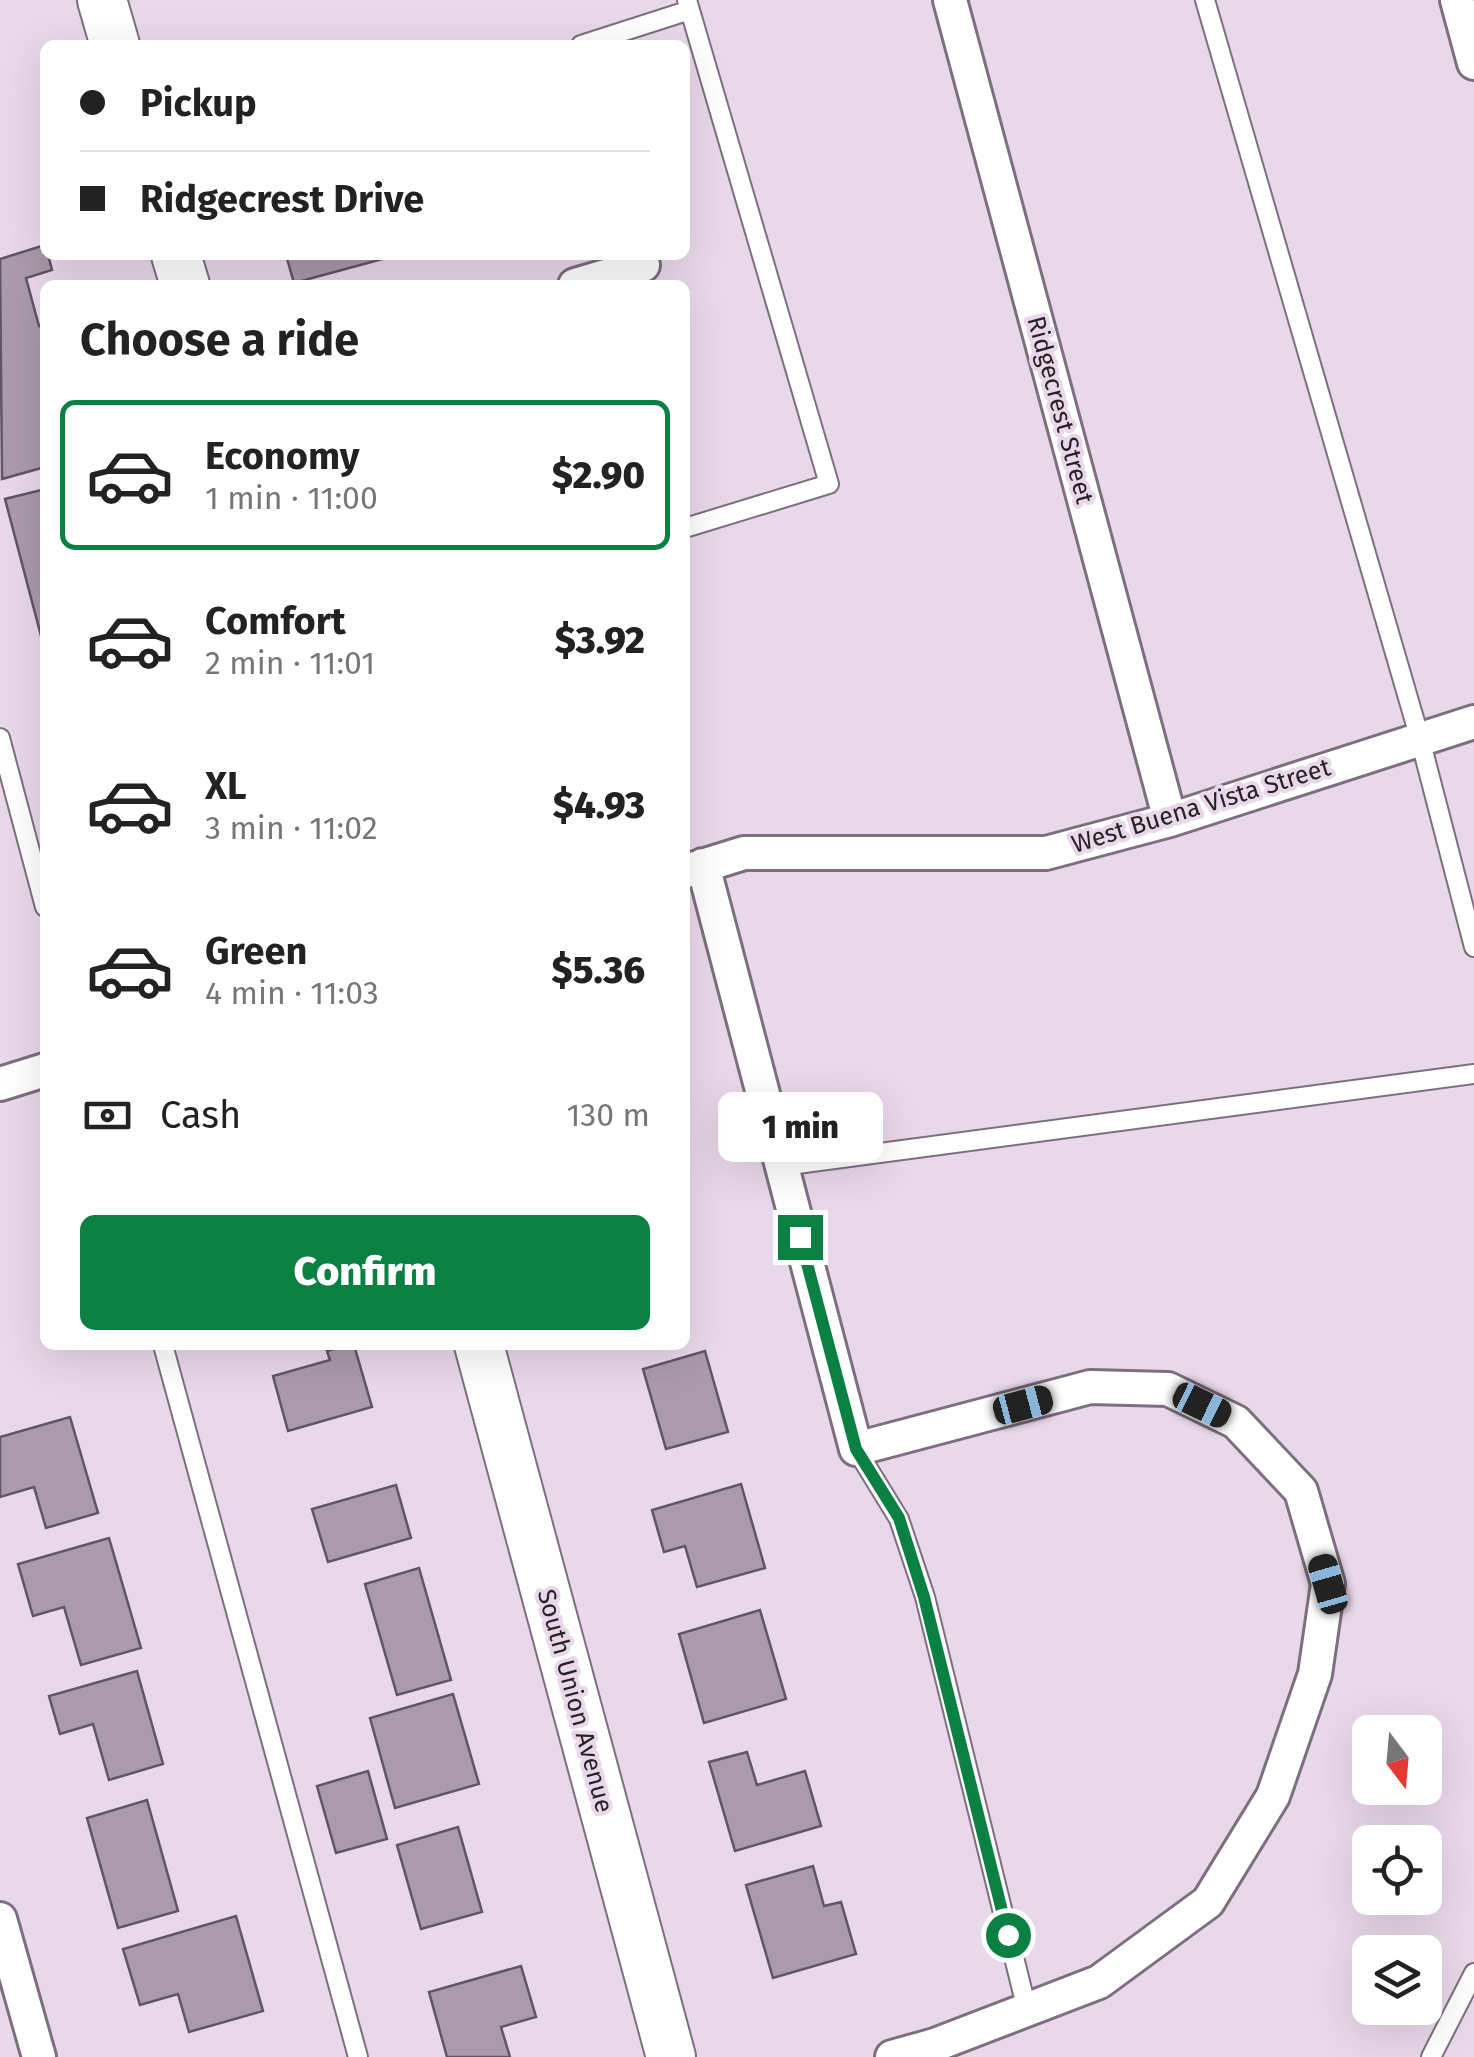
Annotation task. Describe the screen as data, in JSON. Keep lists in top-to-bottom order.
{
  "streets": {
    "main road": ["South Union Avenue"],
    "street": ["Ridgecrest Street", "West Buena Vista Street"]
  },
  "crossings": [
    ["Ridgecrest Street", "West Buena Vista Street"]
  ],
  "north": "bottom",
  "page": {
    "banner": ["Pickup", "Ridgecrest Drive"],
    "heading": "Choose a ride",
    "list": [
      {
        "name": "Economy",
        "note": "1 min · 11:00",
        "value": "$2.90"
      },
      {
        "name": "Comfort",
        "note": "2 min · 11:01",
        "value": "$3.92"
      },
      {
        "name": "XL",
        "note": "3 min · 11:02",
        "value": "$4.93"
      },
      {
        "name": "Green",
        "note": "4 min · 11:03",
        "value": "$5.36"
      }
    ],
    "pay": ["Cash", "130 m"],
    "bubble": "1 min",
    "buttons": "Confirm"
  }
}
